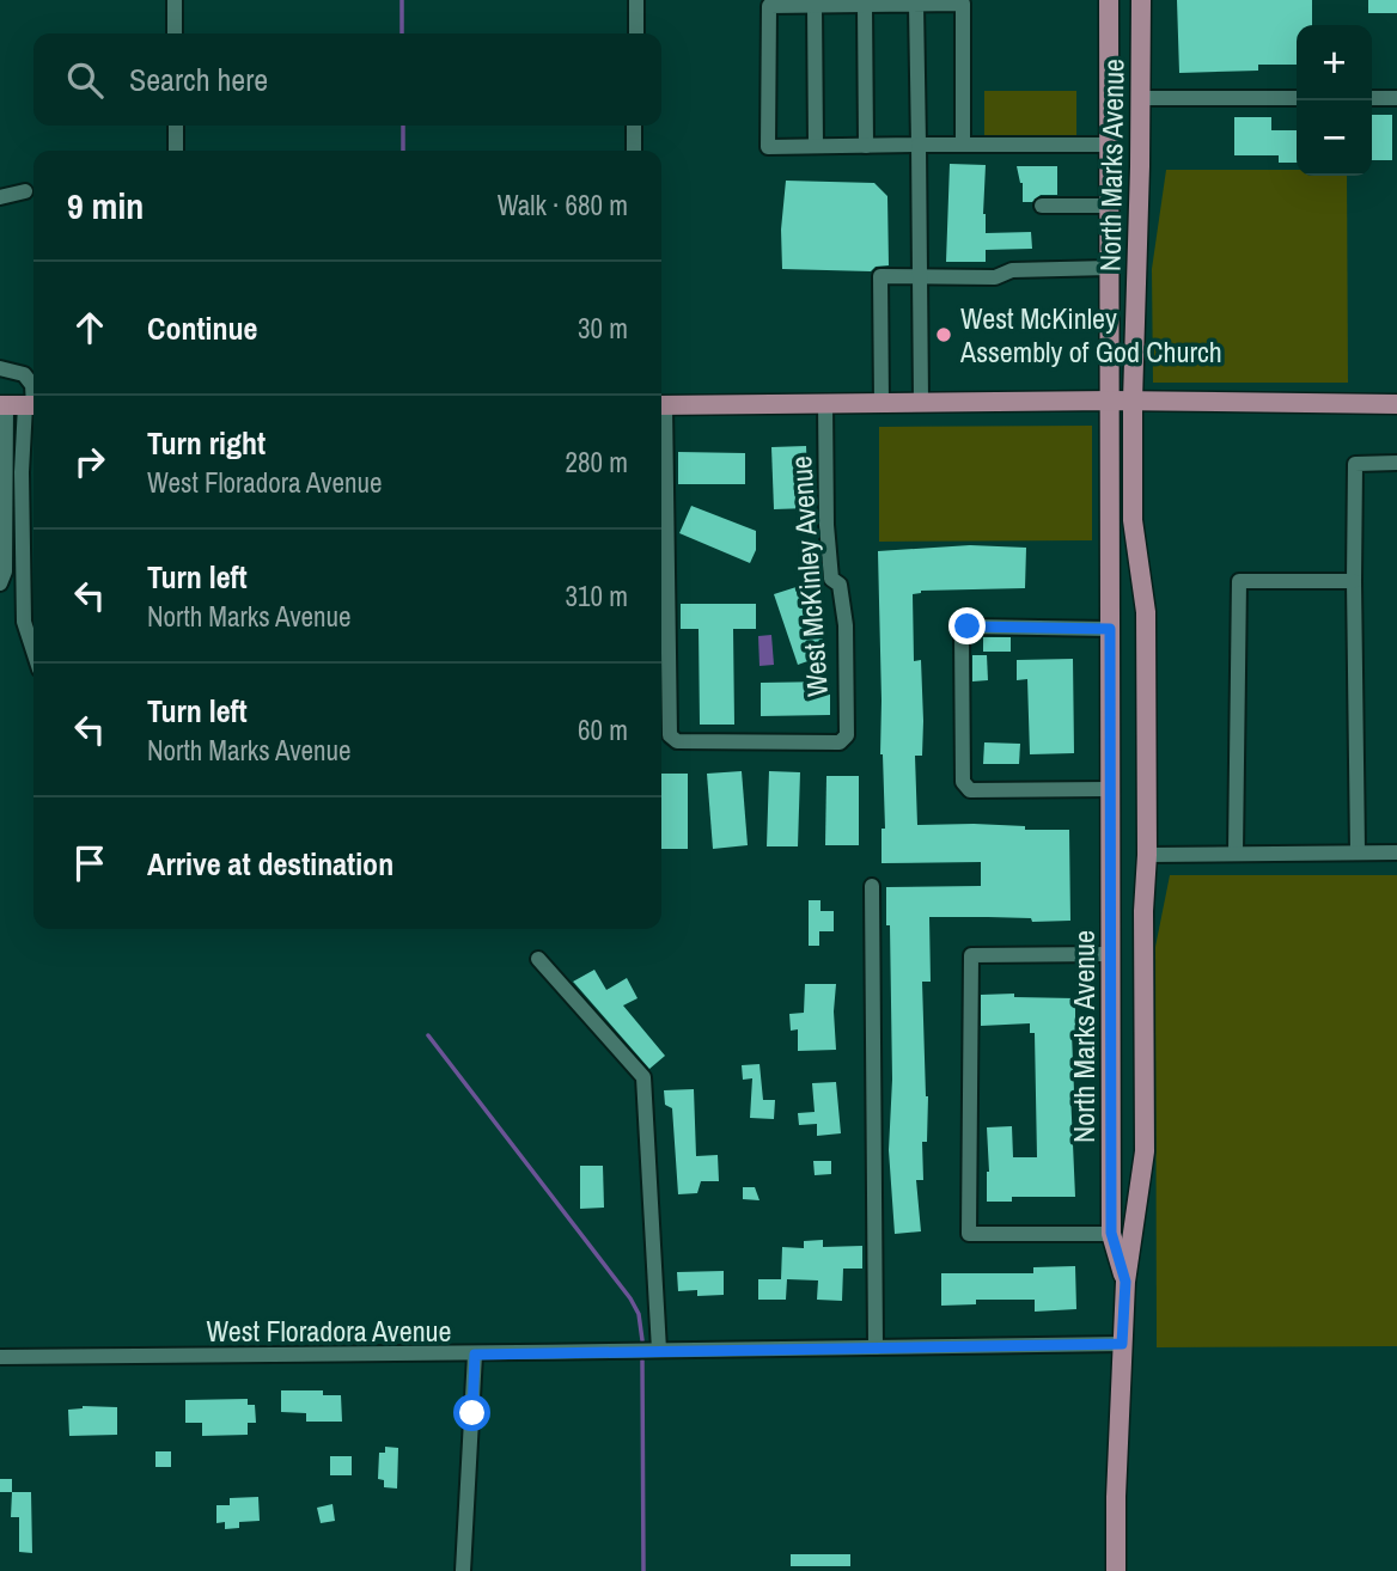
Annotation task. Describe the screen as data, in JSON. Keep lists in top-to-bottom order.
{
  "streets": {
    "main road": ["North Marks Avenue", "West McKinley Avenue"],
    "street": ["West Floradora Avenue"]
  },
  "crossings": [
    ["North Marks Avenue", "West McKinley Avenue"],
    ["North Marks Avenue", "West Floradora Avenue"]
  ],
  "places": ["West McKinley Assembly of God Church"],
  "page": {
    "map_buttons": ["+", "−"],
    "search": "Search here",
    "heading": ["9 min", "Walk · 680 m"],
    "list": [
      ["Continue", "30 m"],
      ["Turn right", "West Floradora Avenue", "280 m"],
      ["Turn left", "North Marks Avenue", "310 m"],
      ["Turn left", "North Marks Avenue", "60 m"],
      "Arrive at destination"
    ]
  }
}
